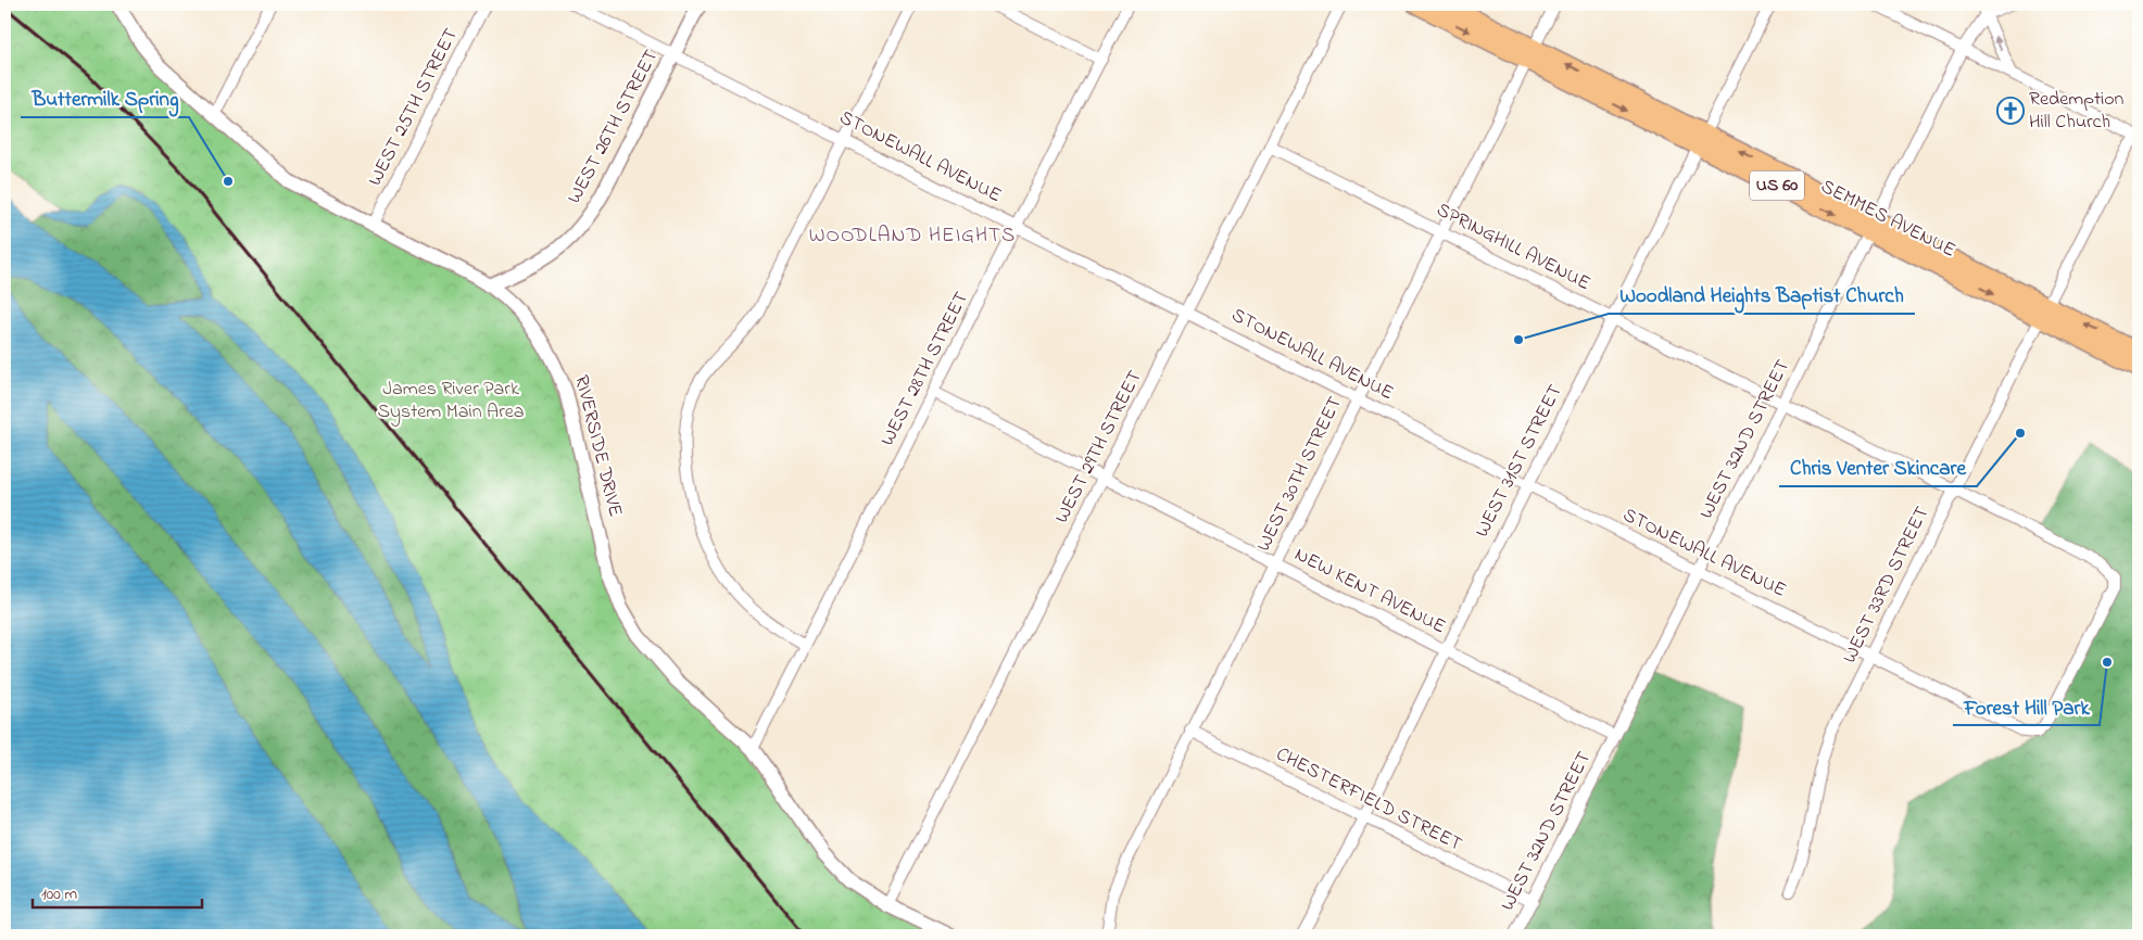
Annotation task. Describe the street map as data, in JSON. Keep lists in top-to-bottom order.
{
  "streets": {
    "main road": ["US 60", "SEMMES AVENUE"],
    "street": [
      "WEST 25TH STREET",
      "WEST 26TH STREET",
      "STONEWALL AVENUE",
      "SPRINGHILL AVENUE",
      "WEST 28TH STREET",
      "WEST 32ND STREET",
      "RIVERSIDE DRIVE",
      "WEST 29TH STREET",
      "WEST 31ST STREET",
      "WEST 30TH STREET",
      "WEST 33RD STREET",
      "NEW KENT AVENUE",
      "CHESTERFIELD STREET"
    ]
  },
  "crossings": [
    ["WEST 25TH STREET", "RIVERSIDE DRIVE"],
    ["WEST 26TH STREET", "STONEWALL AVENUE"],
    ["WEST 26TH STREET", "RIVERSIDE DRIVE"],
    ["STONEWALL AVENUE", "SPRINGHILL AVENUE"],
    ["STONEWALL AVENUE", "WEST 28TH STREET"],
    ["STONEWALL AVENUE", "WEST 32ND STREET"],
    ["STONEWALL AVENUE", "WEST 29TH STREET"],
    ["STONEWALL AVENUE", "WEST 31ST STREET"],
    ["STONEWALL AVENUE", "WEST 30TH STREET"],
    ["STONEWALL AVENUE", "WEST 33RD STREET"],
    ["SEMMES AVENUE", "WEST 32ND STREET"],
    ["SEMMES AVENUE", "WEST 31ST STREET"],
    ["SEMMES AVENUE", "WEST 30TH STREET"],
    ["SEMMES AVENUE", "WEST 33RD STREET"],
    ["SPRINGHILL AVENUE", "WEST 32ND STREET"],
    ["SPRINGHILL AVENUE", "WEST 29TH STREET"],
    ["SPRINGHILL AVENUE", "WEST 31ST STREET"],
    ["SPRINGHILL AVENUE", "WEST 30TH STREET"],
    ["SPRINGHILL AVENUE", "WEST 33RD STREET"],
    ["WEST 28TH STREET", "RIVERSIDE DRIVE"],
    ["WEST 28TH STREET", "NEW KENT AVENUE"],
    ["WEST 32ND STREET", "NEW KENT AVENUE"],
    ["WEST 32ND STREET", "CHESTERFIELD STREET"],
    ["RIVERSIDE DRIVE", "WEST 29TH STREET"],
    ["WEST 29TH STREET", "NEW KENT AVENUE"],
    ["WEST 31ST STREET", "NEW KENT AVENUE"],
    ["WEST 31ST STREET", "CHESTERFIELD STREET"],
    ["WEST 30TH STREET", "NEW KENT AVENUE"],
    ["WEST 30TH STREET", "CHESTERFIELD STREET"]
  ],
  "districts": ["WOODLAND HEIGHTS"],
  "parks": ["James River Park System Main Area"],
  "places": {
    "church": ["Redemption Hill Church"],
    "other": [
      "Buttermilk Spring",
      "Woodland Heights Baptist Church",
      "Chris Venter Skincare",
      "Forest Hill Park"
    ]
  },
  "scale_bar": "100 m"
}
